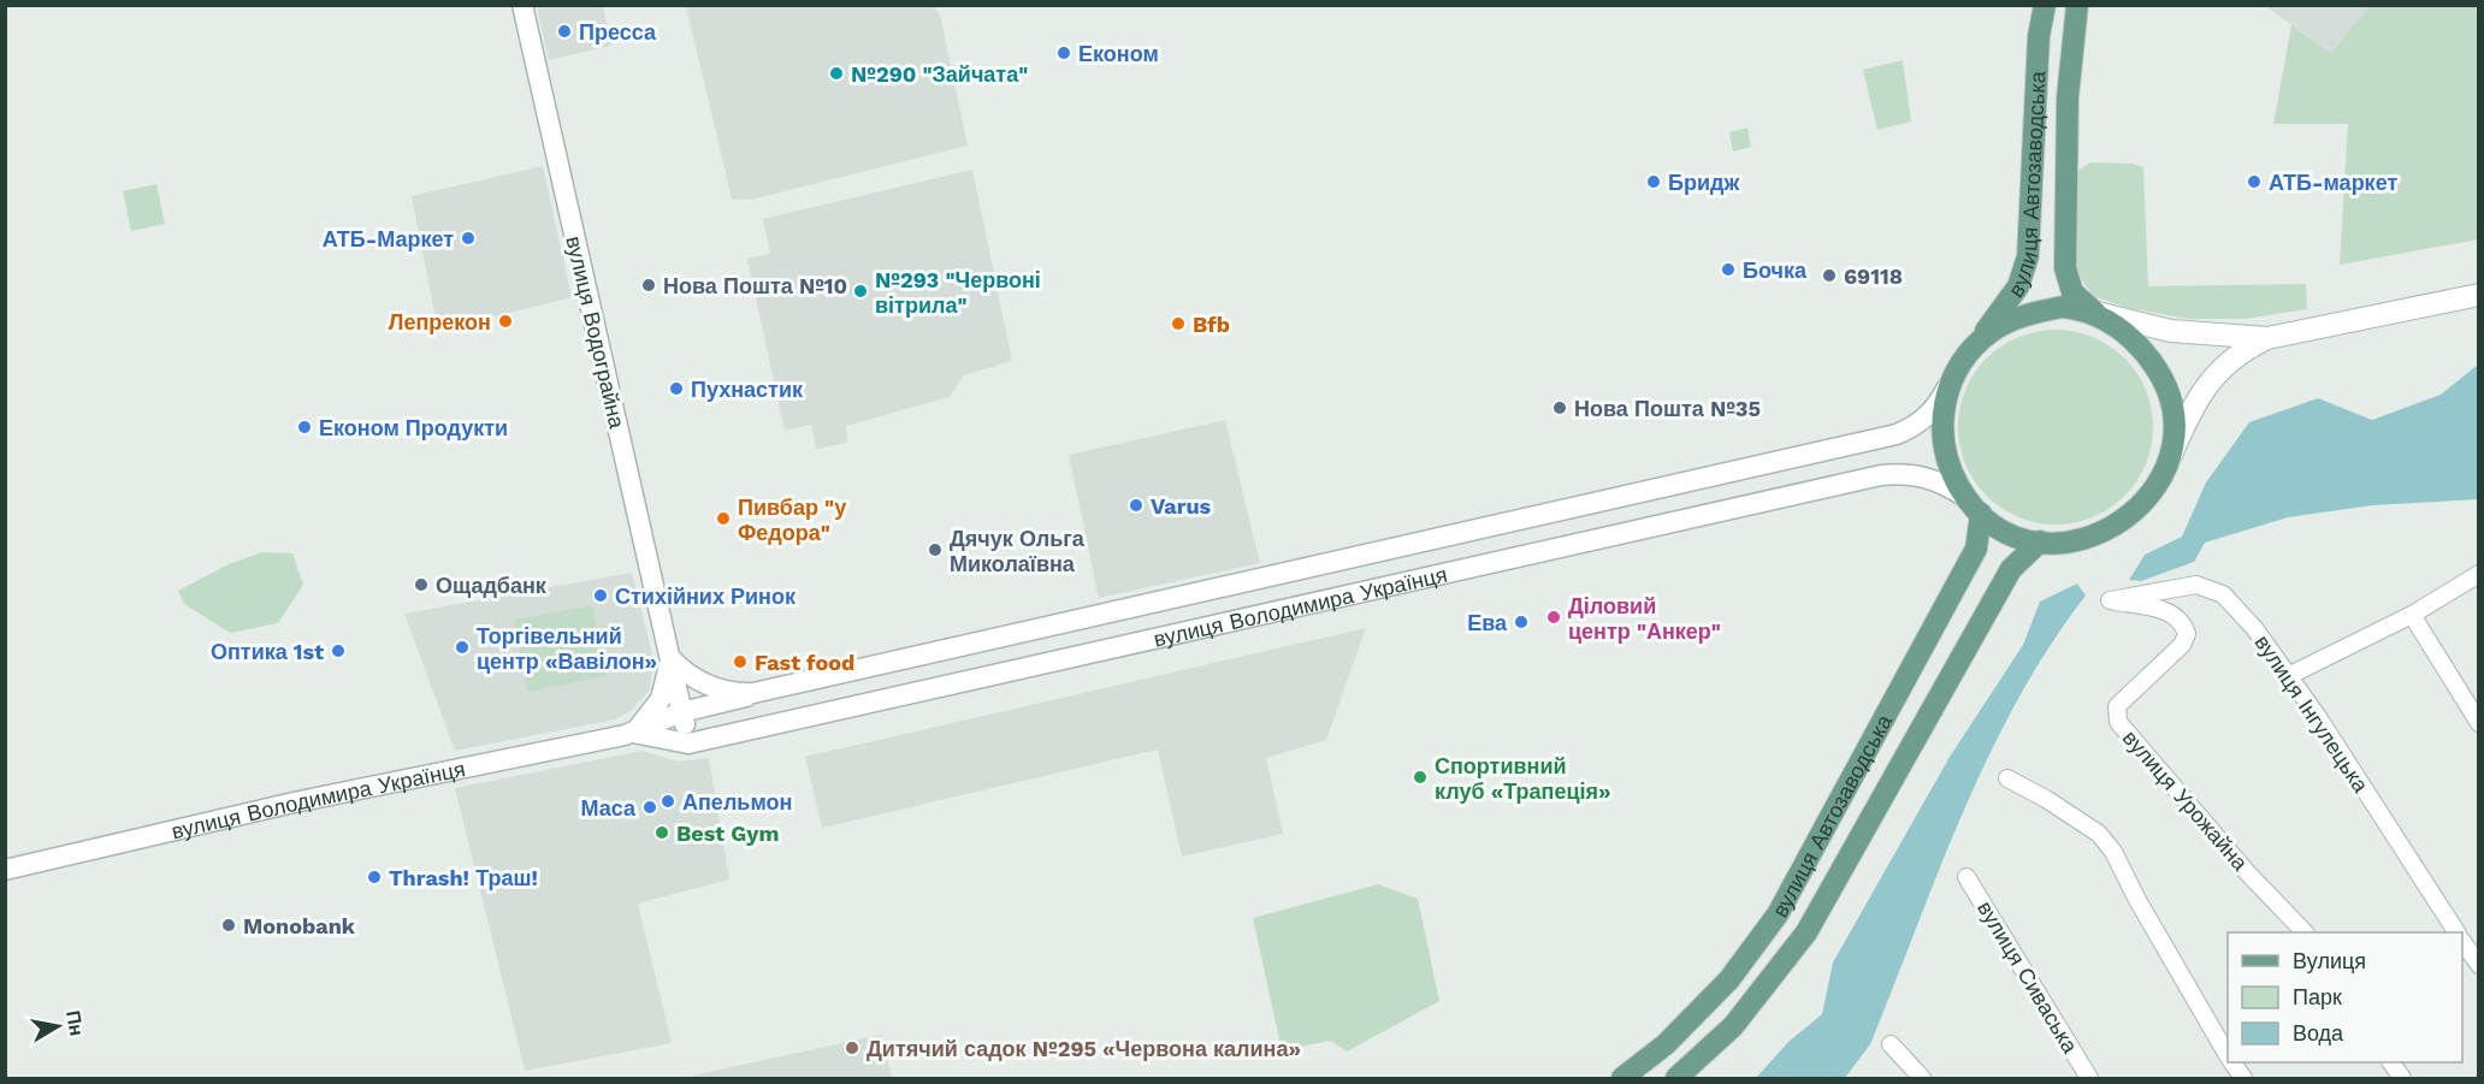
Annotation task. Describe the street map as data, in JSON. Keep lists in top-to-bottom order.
{
  "streets": {
    "main road": ["вулиця Автозаводська", "вулиця Володимира Українця"],
    "street": [
      "вулиця Водограйна",
      "вулиця Інгулецька",
      "вулиця Урожайна",
      "вулиця Сиваська"
    ]
  },
  "crossings": [
    ["вулиця Автозаводська", "вулиця Володимира Українця"],
    ["вулиця Водограйна", "вулиця Володимира Українця"],
    ["вулиця Інгулецька", "вулиця Урожайна"]
  ],
  "places": [
    "Пресса",
    "Економ",
    "№290 \"Зайчата\"",
    "Бридж",
    "АТБ-маркет",
    "АТБ-Маркет",
    "Бочка",
    "69118",
    "Нова Пошта №10",
    "№293 \"Червоні вітрила\"",
    "Лепрекон",
    "Bfb",
    "Пухнастик",
    "Нова Пошта №35",
    "Економ Продукти",
    "Varus",
    "Пивбар \"у Федора\"",
    "Дячук Ольга Миколаївна",
    "Ощадбанк",
    "Стихійних Ринок",
    "Діловий центр \"Анкер\"",
    "Ева",
    "Торгівельний центр «Вавілон»",
    "Оптика 1st",
    "Fast food",
    "Спортивний клуб «Трапеція»",
    "Апельмон",
    "Маса",
    "Best Gym",
    "Thrash! Траш!",
    "Monobank",
    "Дитячий садок №295 «Червона калина»"
  ],
  "legend": ["Вулиця", "Парк", "Вода"],
  "north": "right"
}
